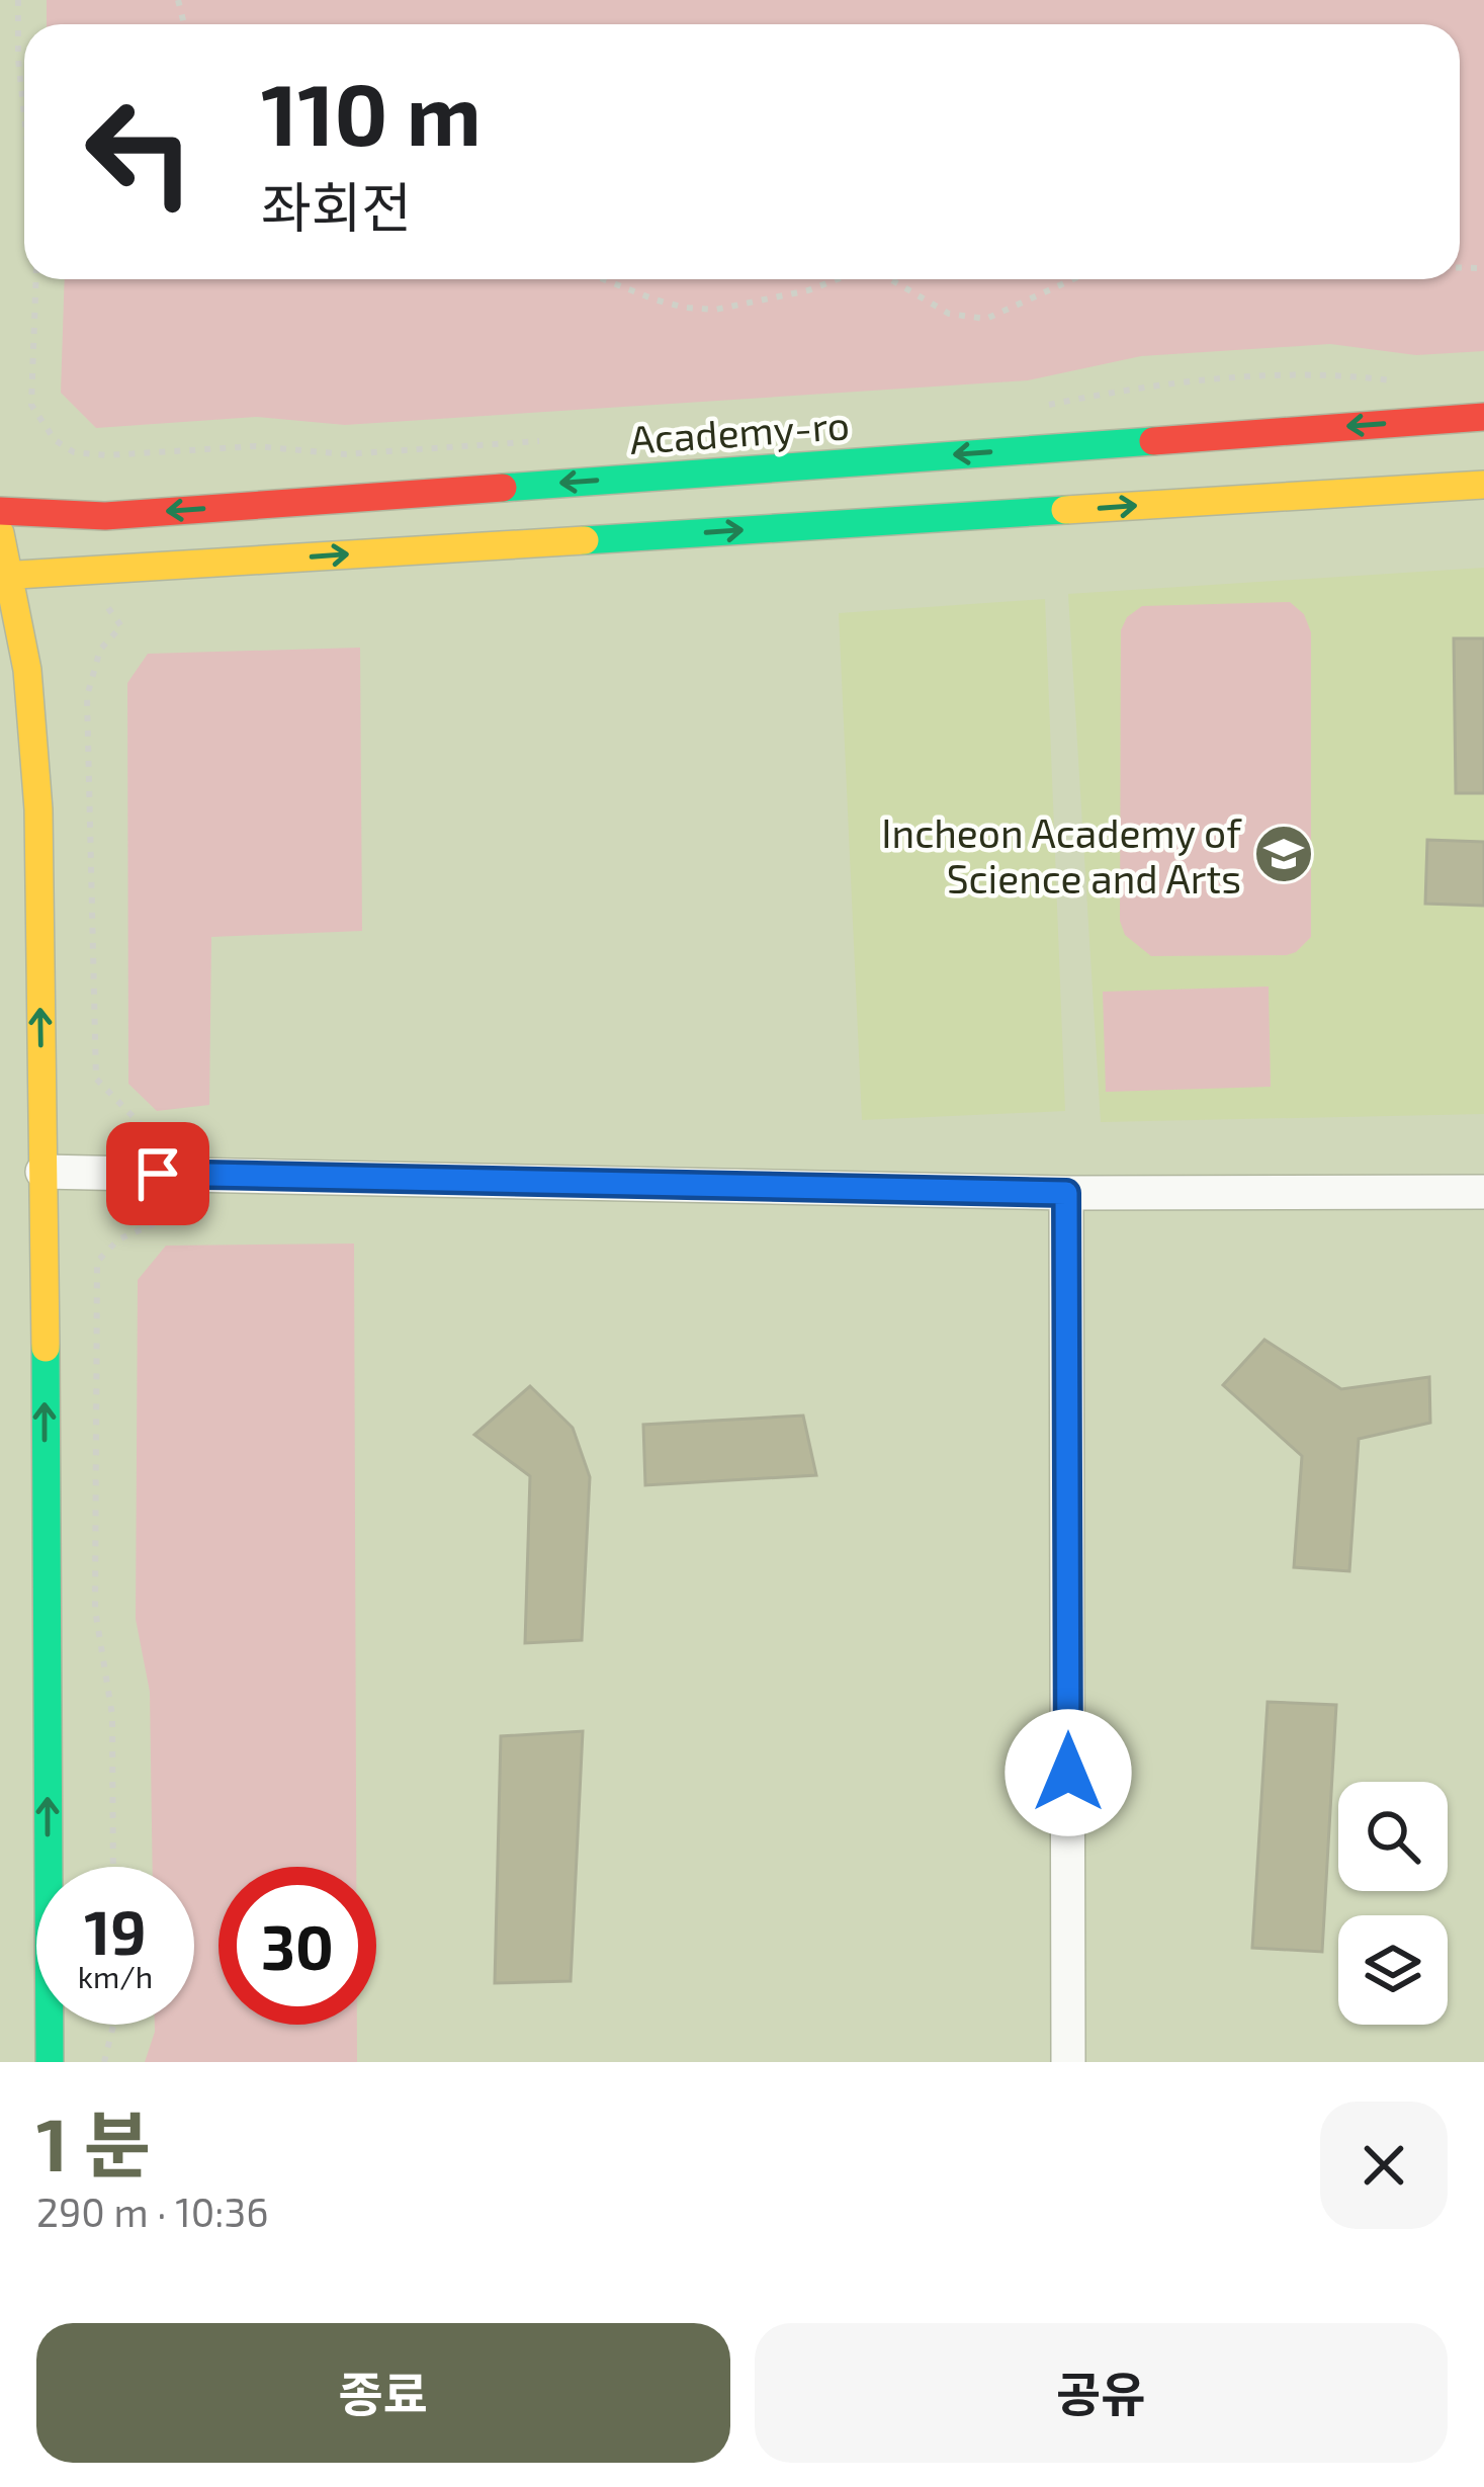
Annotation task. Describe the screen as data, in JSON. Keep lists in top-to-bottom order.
{
  "streets": {
    "main road": ["Academy-ro"]
  },
  "places": {
    "school or university": ["Incheon Academy of Science and Arts"]
  },
  "page": {
    "turn": ["110 m", "좌회전"],
    "speed": "19 km/h",
    "limit": "30",
    "heading": ["1 분", "290 m · 10:36"],
    "buttons": ["종료", "공유"]
  }
}
